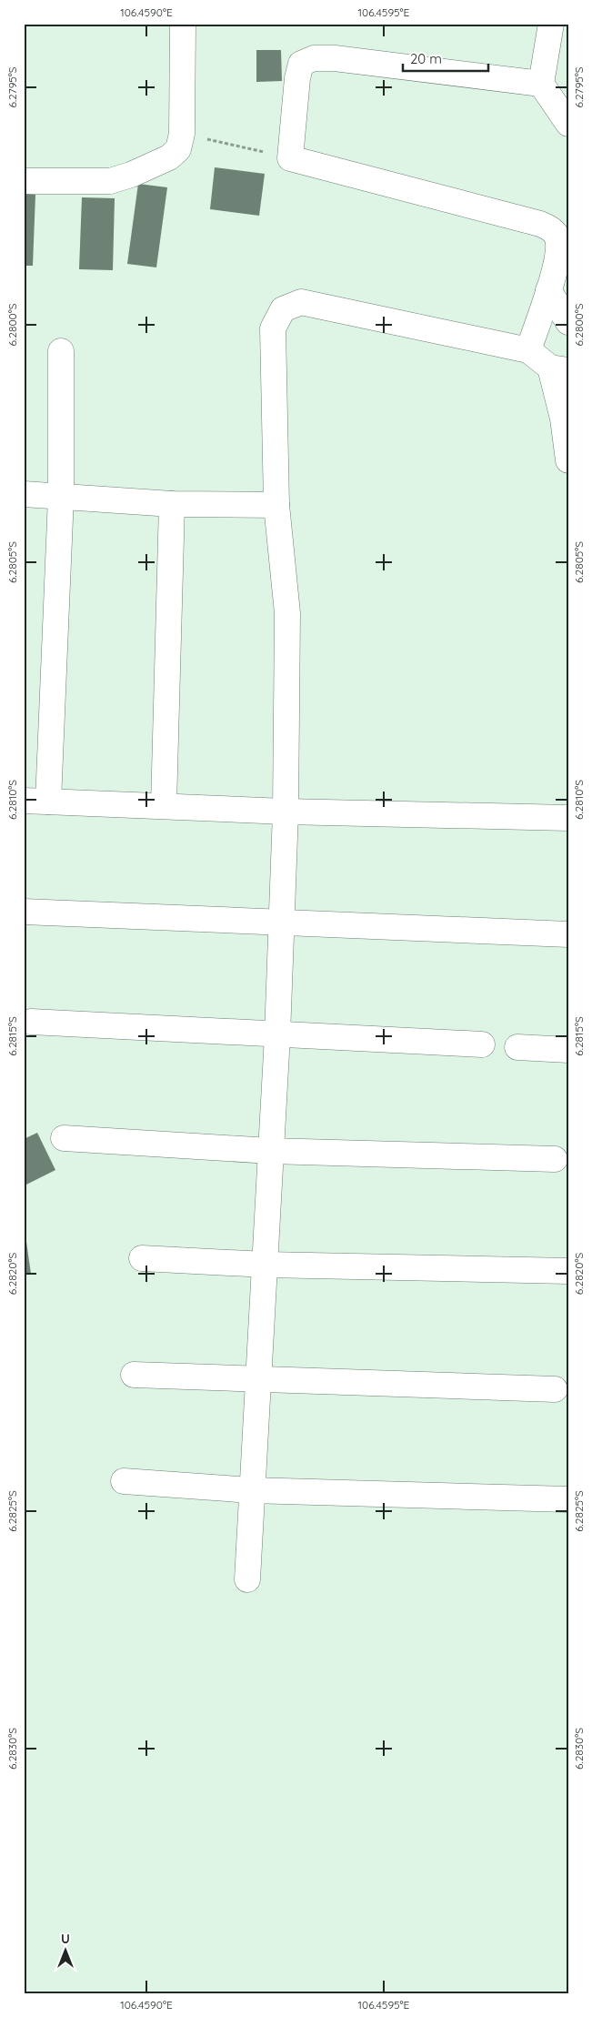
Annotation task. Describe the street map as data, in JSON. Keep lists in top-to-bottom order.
{
  "scale_bar": "20 m",
  "north": "top",
  "coordinates": [
    "106.4590°E",
    "106.4595°E",
    "6.2795°S",
    "6.2800°S",
    "6.2805°S",
    "6.2810°S",
    "6.2815°S",
    "6.2820°S",
    "6.2825°S",
    "6.2830°S"
  ]
}
